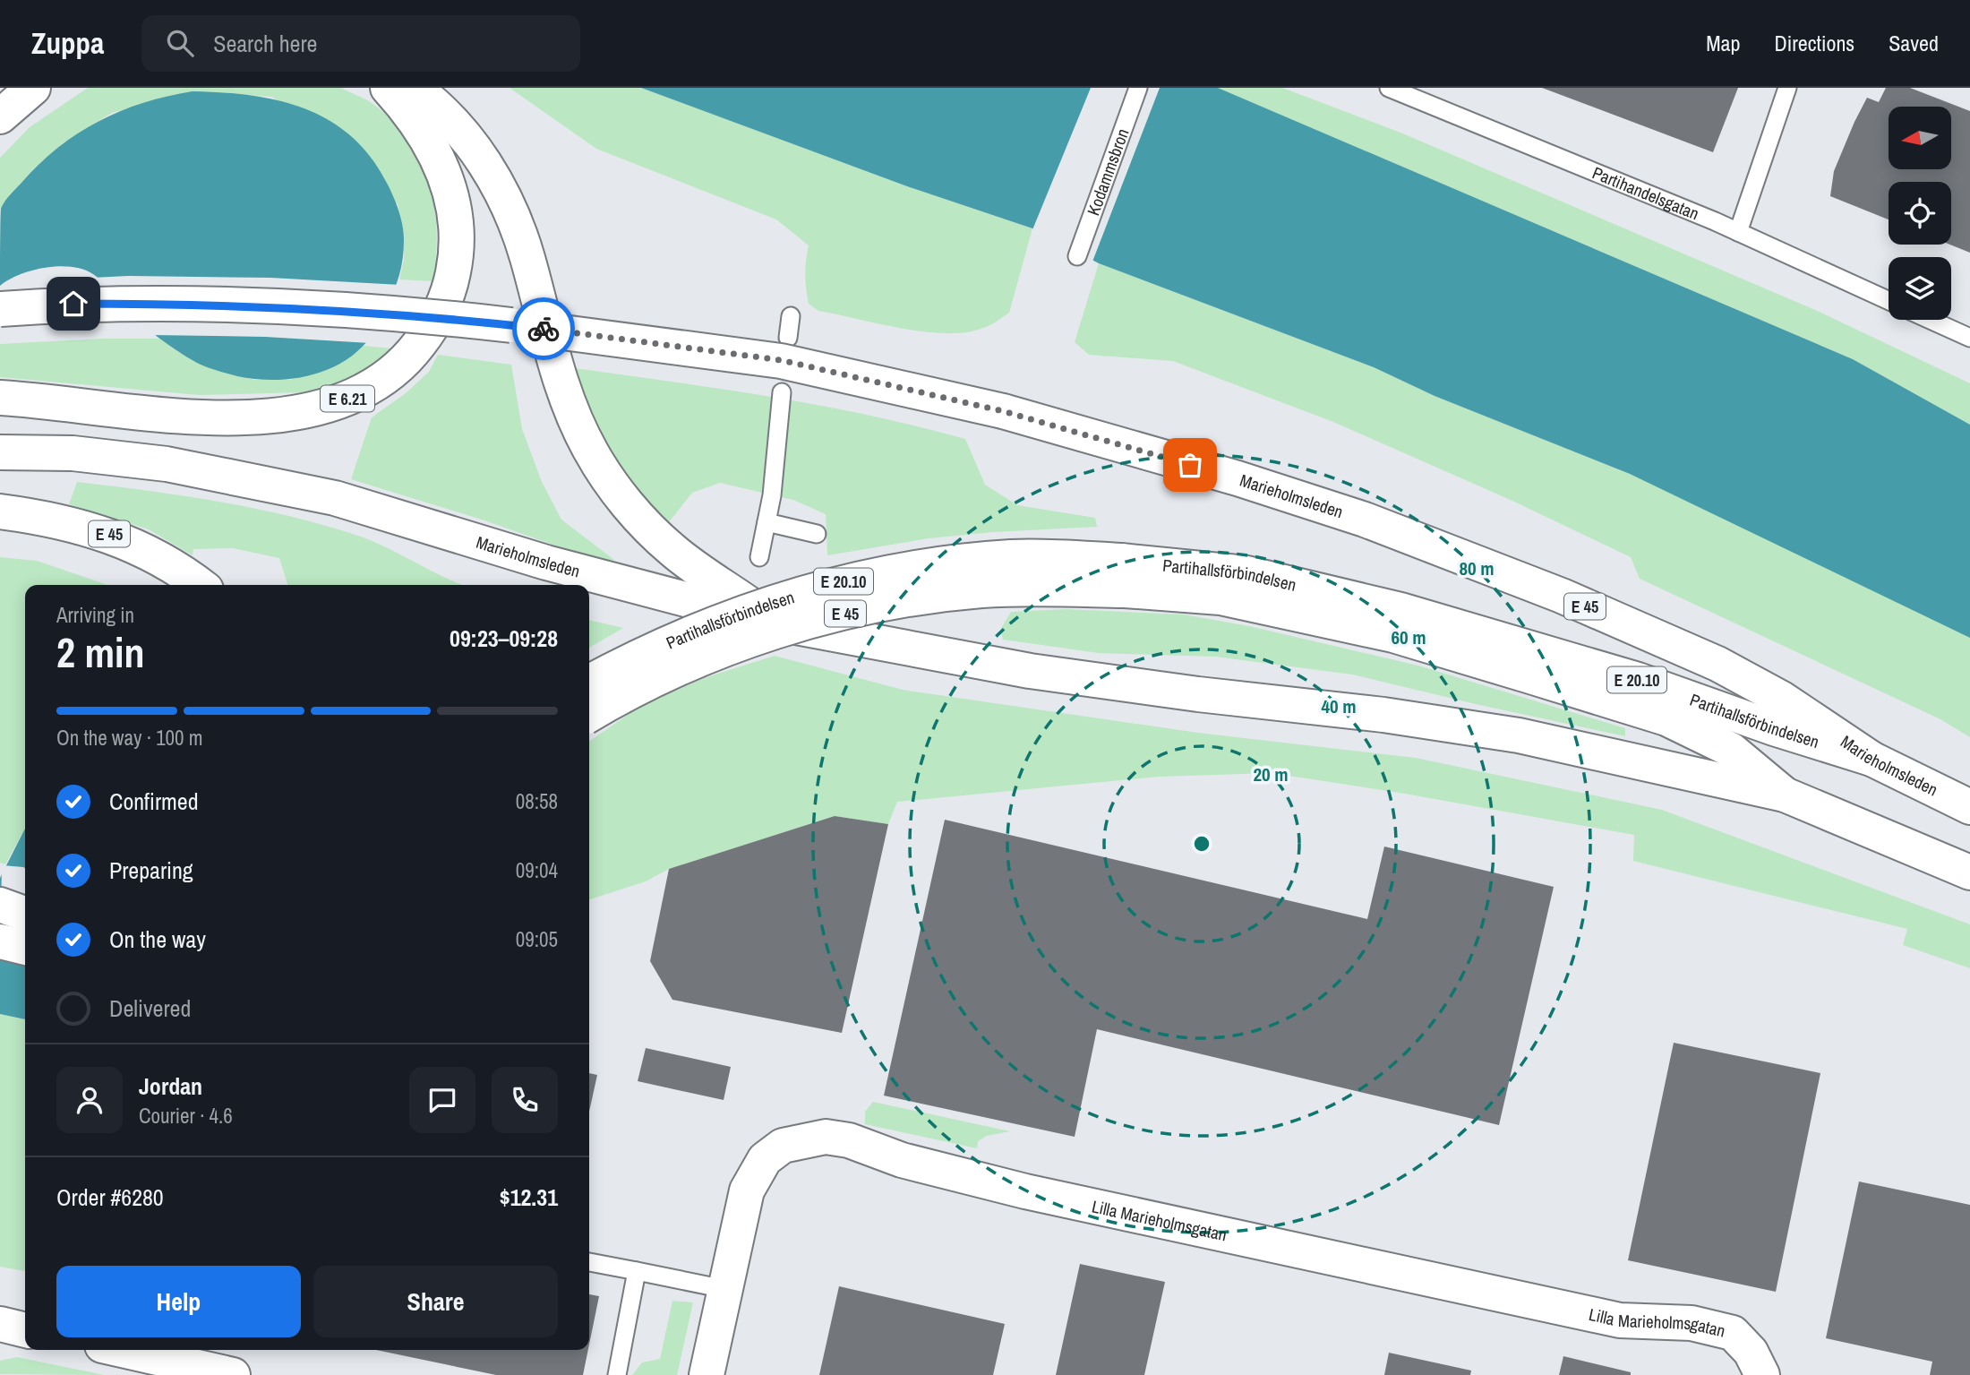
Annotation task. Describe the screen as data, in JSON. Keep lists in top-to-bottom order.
{
  "streets": {
    "main road": [
      "E 6.21",
      "Marieholmsleden",
      "E 45",
      "Partihallsförbindelsen",
      "E 20.10",
      "Lilla Marieholmsgatan"
    ],
    "lane": ["Kodammsbron", "Partihandelsgatan"]
  },
  "crossings": [
    ["Marieholmsleden", "Partihallsförbindelsen"]
  ],
  "north": "left",
  "page": {
    "header": "Zuppa",
    "search": "Search here",
    "nav": ["Map", "Directions", "Saved"],
    "heading": ["2 min", "Arriving in", "09:23–09:28"],
    "panel": [
      "Jordan",
      "Courier · 4.6",
      "Order #6280",
      "$12.31"
    ],
    "bar": "On the way · 100 m",
    "list": [
      ["Confirmed", "08:58"],
      ["Preparing", "09:04"],
      ["On the way", "09:05"],
      "Delivered"
    ],
    "buttons": ["Help", "Share"]
  },
  "rings": [
    "80 m",
    "60 m",
    "40 m",
    "20 m"
  ]
}
